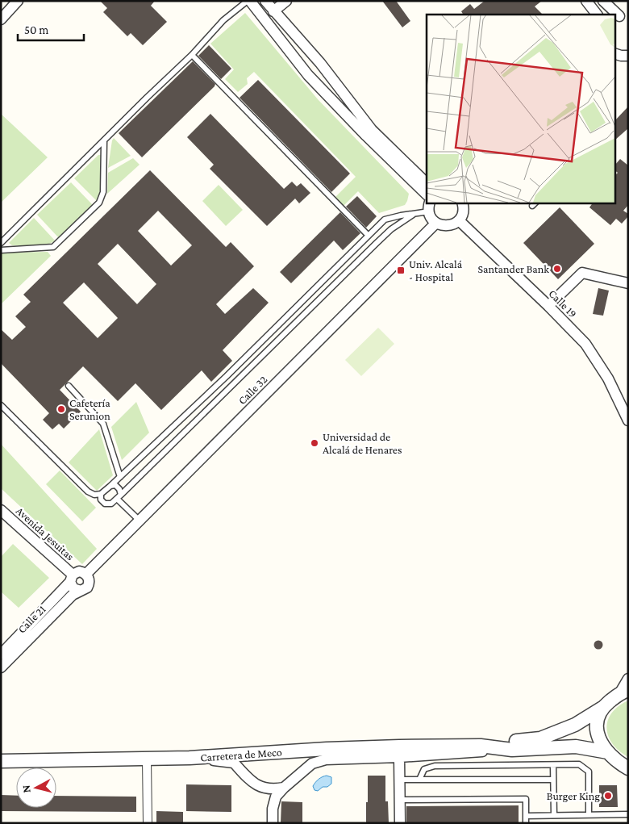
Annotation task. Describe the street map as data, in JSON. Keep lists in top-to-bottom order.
{
  "streets": {
    "street": [
      "Calle 19",
      "Calle 32",
      "Avenida Jesuitas",
      "Calle 21",
      "Carretera de Meco"
    ]
  },
  "crossings": [
    ["Calle 32", "Avenida Jesuitas"],
    ["Calle 32", "Calle 21"],
    ["Avenida Jesuitas", "Calle 21"]
  ],
  "places": {
    "other": [
      "Santander Bank",
      "Cafetería Serunion",
      "Universidad de Alcalá de Henares",
      "Burger King"
    ],
    "transit": ["Univ. Alcalá - Hospital"]
  },
  "scale_bar": "50 m",
  "north": "left"
}
